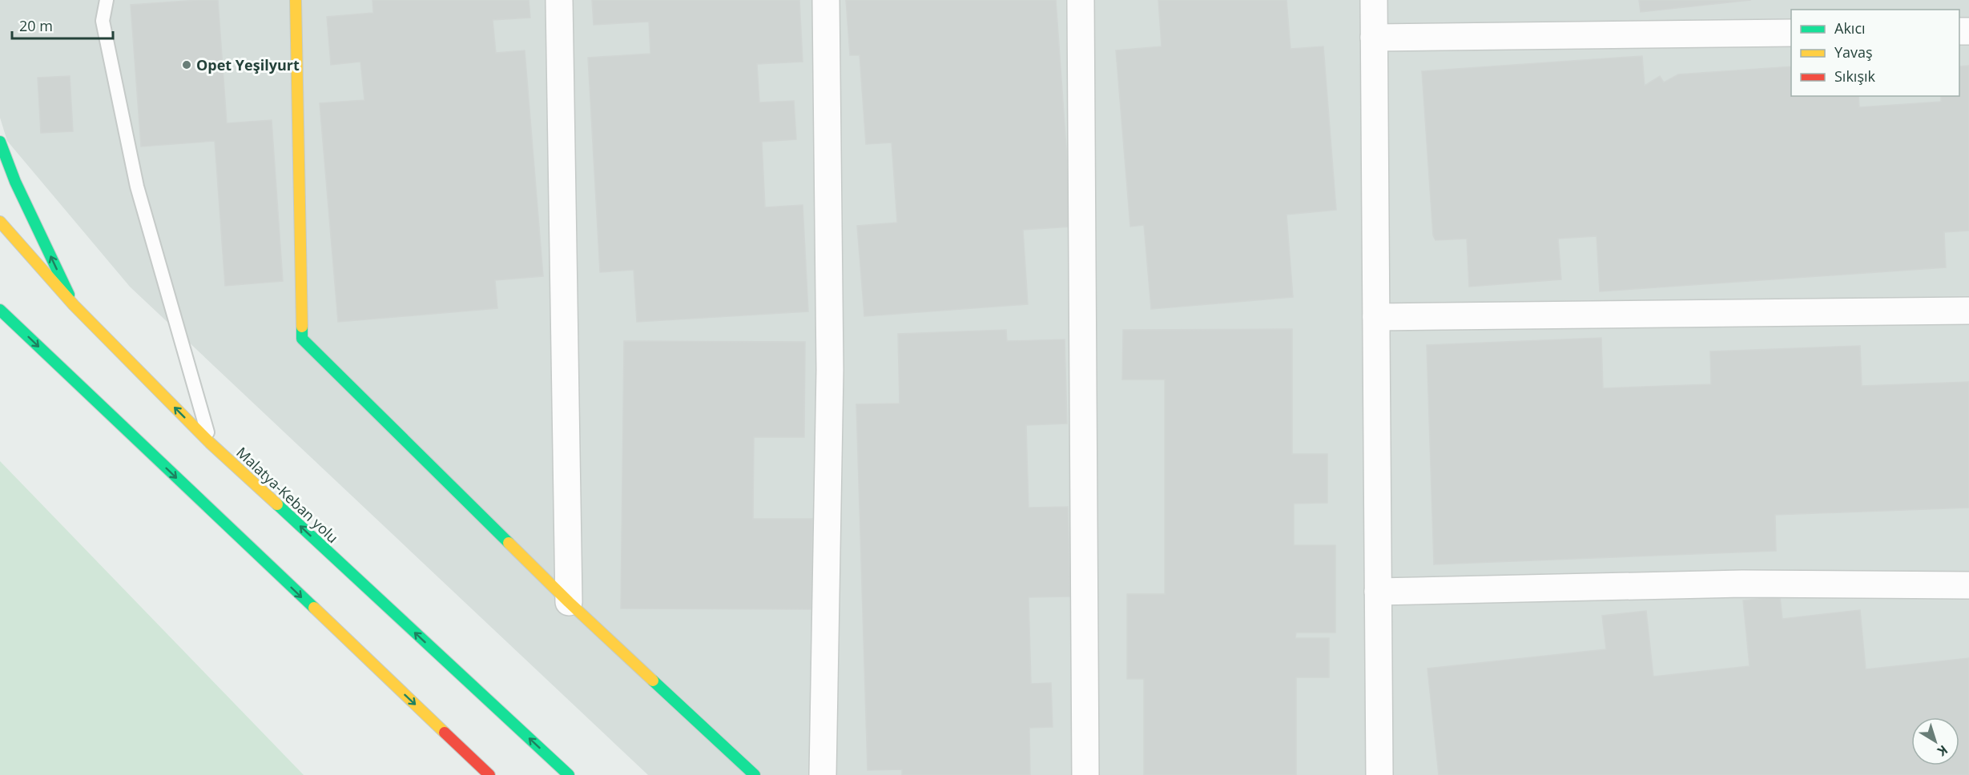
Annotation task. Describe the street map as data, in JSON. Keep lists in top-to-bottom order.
{
  "streets": {
    "main road": ["Malatya-Keban yolu"]
  },
  "places": ["Opet Yeşilyurt"],
  "legend": ["Akıcı", "Yavaş", "Sıkışık"],
  "scale_bar": "20 m",
  "north": "bottom right"
}
